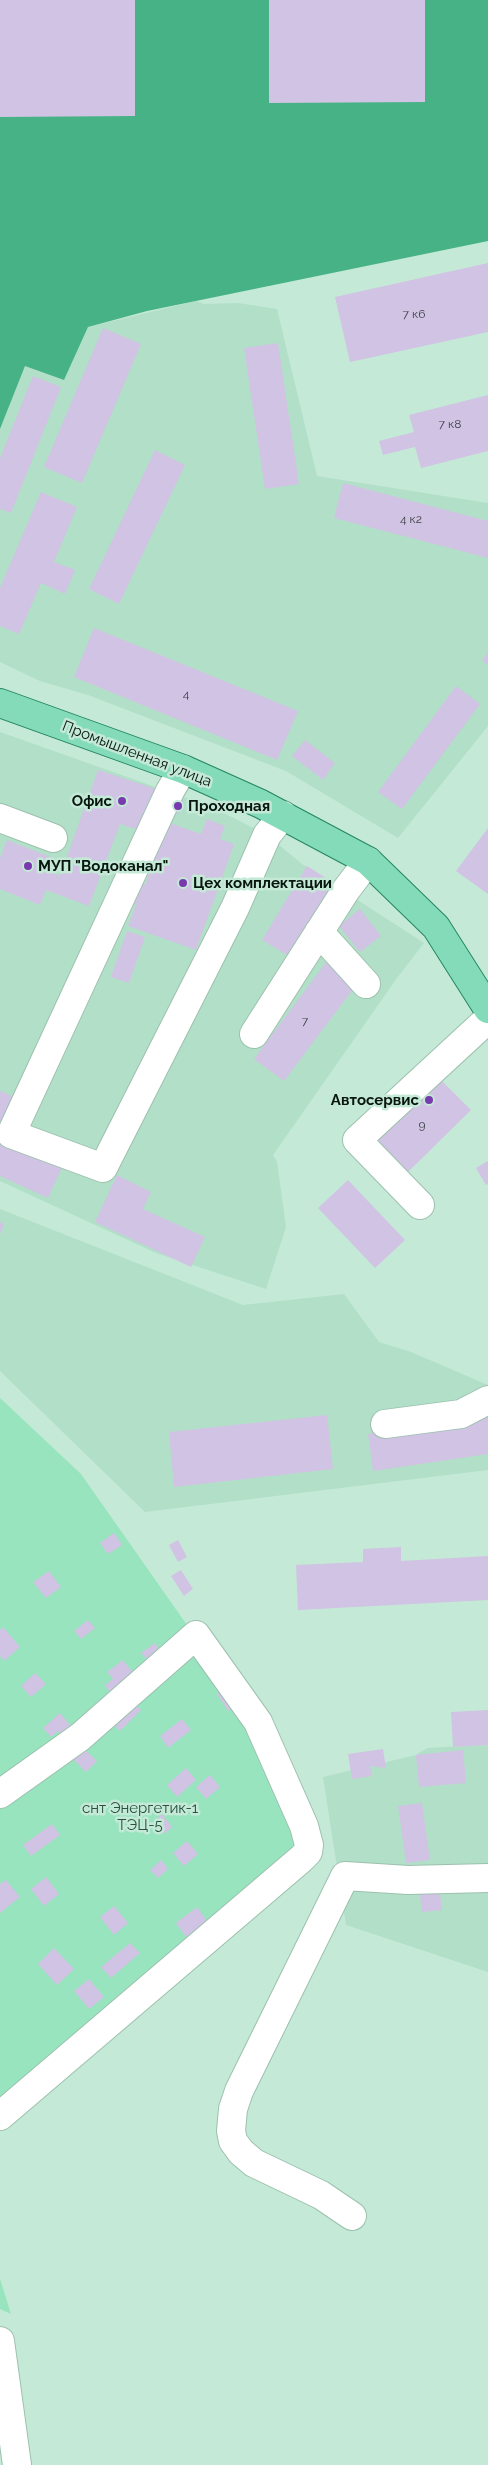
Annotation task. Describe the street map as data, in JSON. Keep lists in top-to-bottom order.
{
  "streets": {
    "main road": ["Промышленная улица"]
  },
  "parks": ["снт Энергетик-1 ТЭЦ-5"],
  "places": [
    "Офис",
    "Проходная",
    "МУП \"Водоканал\"",
    "Цех комплектации",
    "Автосервис"
  ],
  "house_numbers": [
    "7 к6",
    "7 к8",
    "4 к2",
    "4",
    "7",
    "9"
  ]
}
